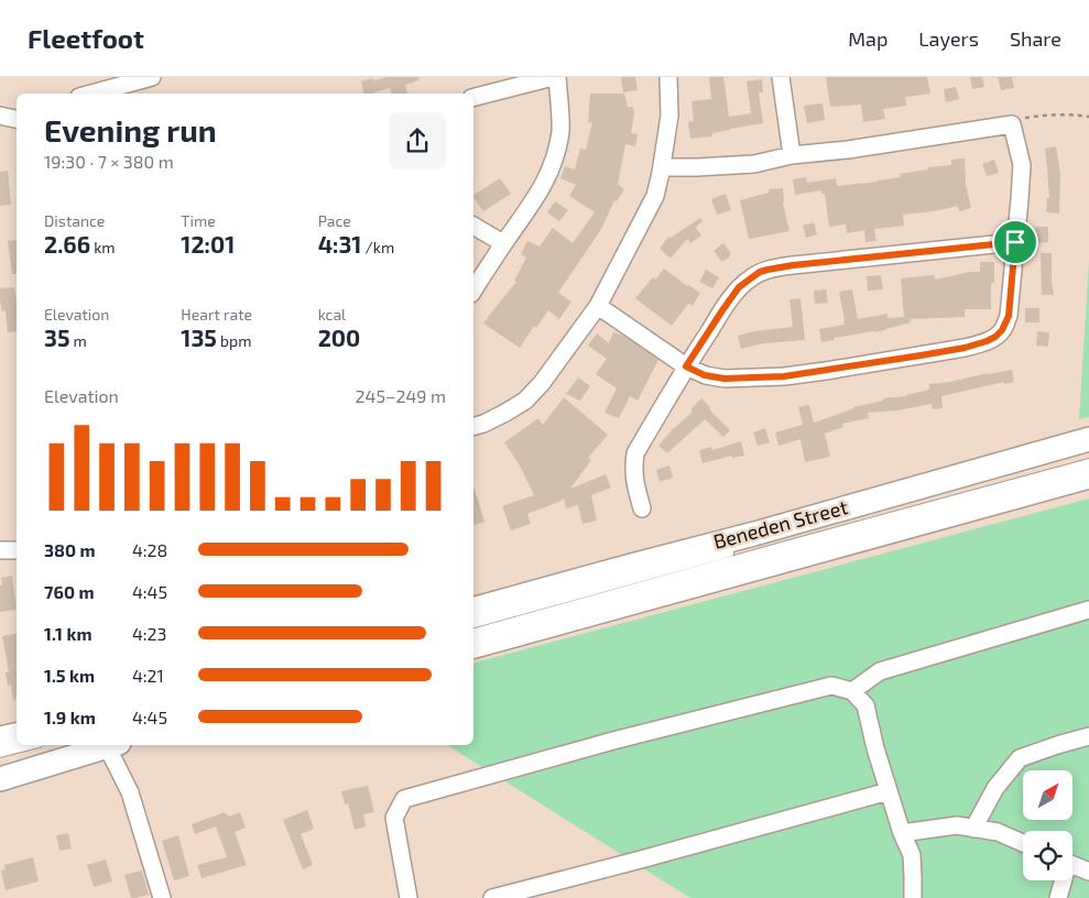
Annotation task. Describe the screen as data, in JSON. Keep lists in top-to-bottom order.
{
  "streets": {
    "main road": ["Beneden Street"]
  },
  "north": "top right",
  "page": {
    "header": "Fleetfoot",
    "nav": ["Map", "Layers", "Share"],
    "heading": ["Evening run", "19:30 · 7 × 380 m"],
    "stats": [
      ["Distance", "2.66 km"],
      ["Time", "12:01"],
      ["Pace", "4:31 /km"],
      ["Elevation", "35 m"],
      ["Heart rate", "135 bpm"],
      ["kcal", "200"]
    ],
    "chart": ["Elevation", "245–249 m"],
    "list": [
      {
        "name": "380 m",
        "note": "4:28"
      },
      {
        "name": "760 m",
        "note": "4:45"
      },
      {
        "name": "1.1 km",
        "note": "4:23"
      },
      {
        "name": "1.5 km",
        "note": "4:21"
      },
      {
        "name": "1.9 km",
        "note": "4:45"
      }
    ]
  }
}
